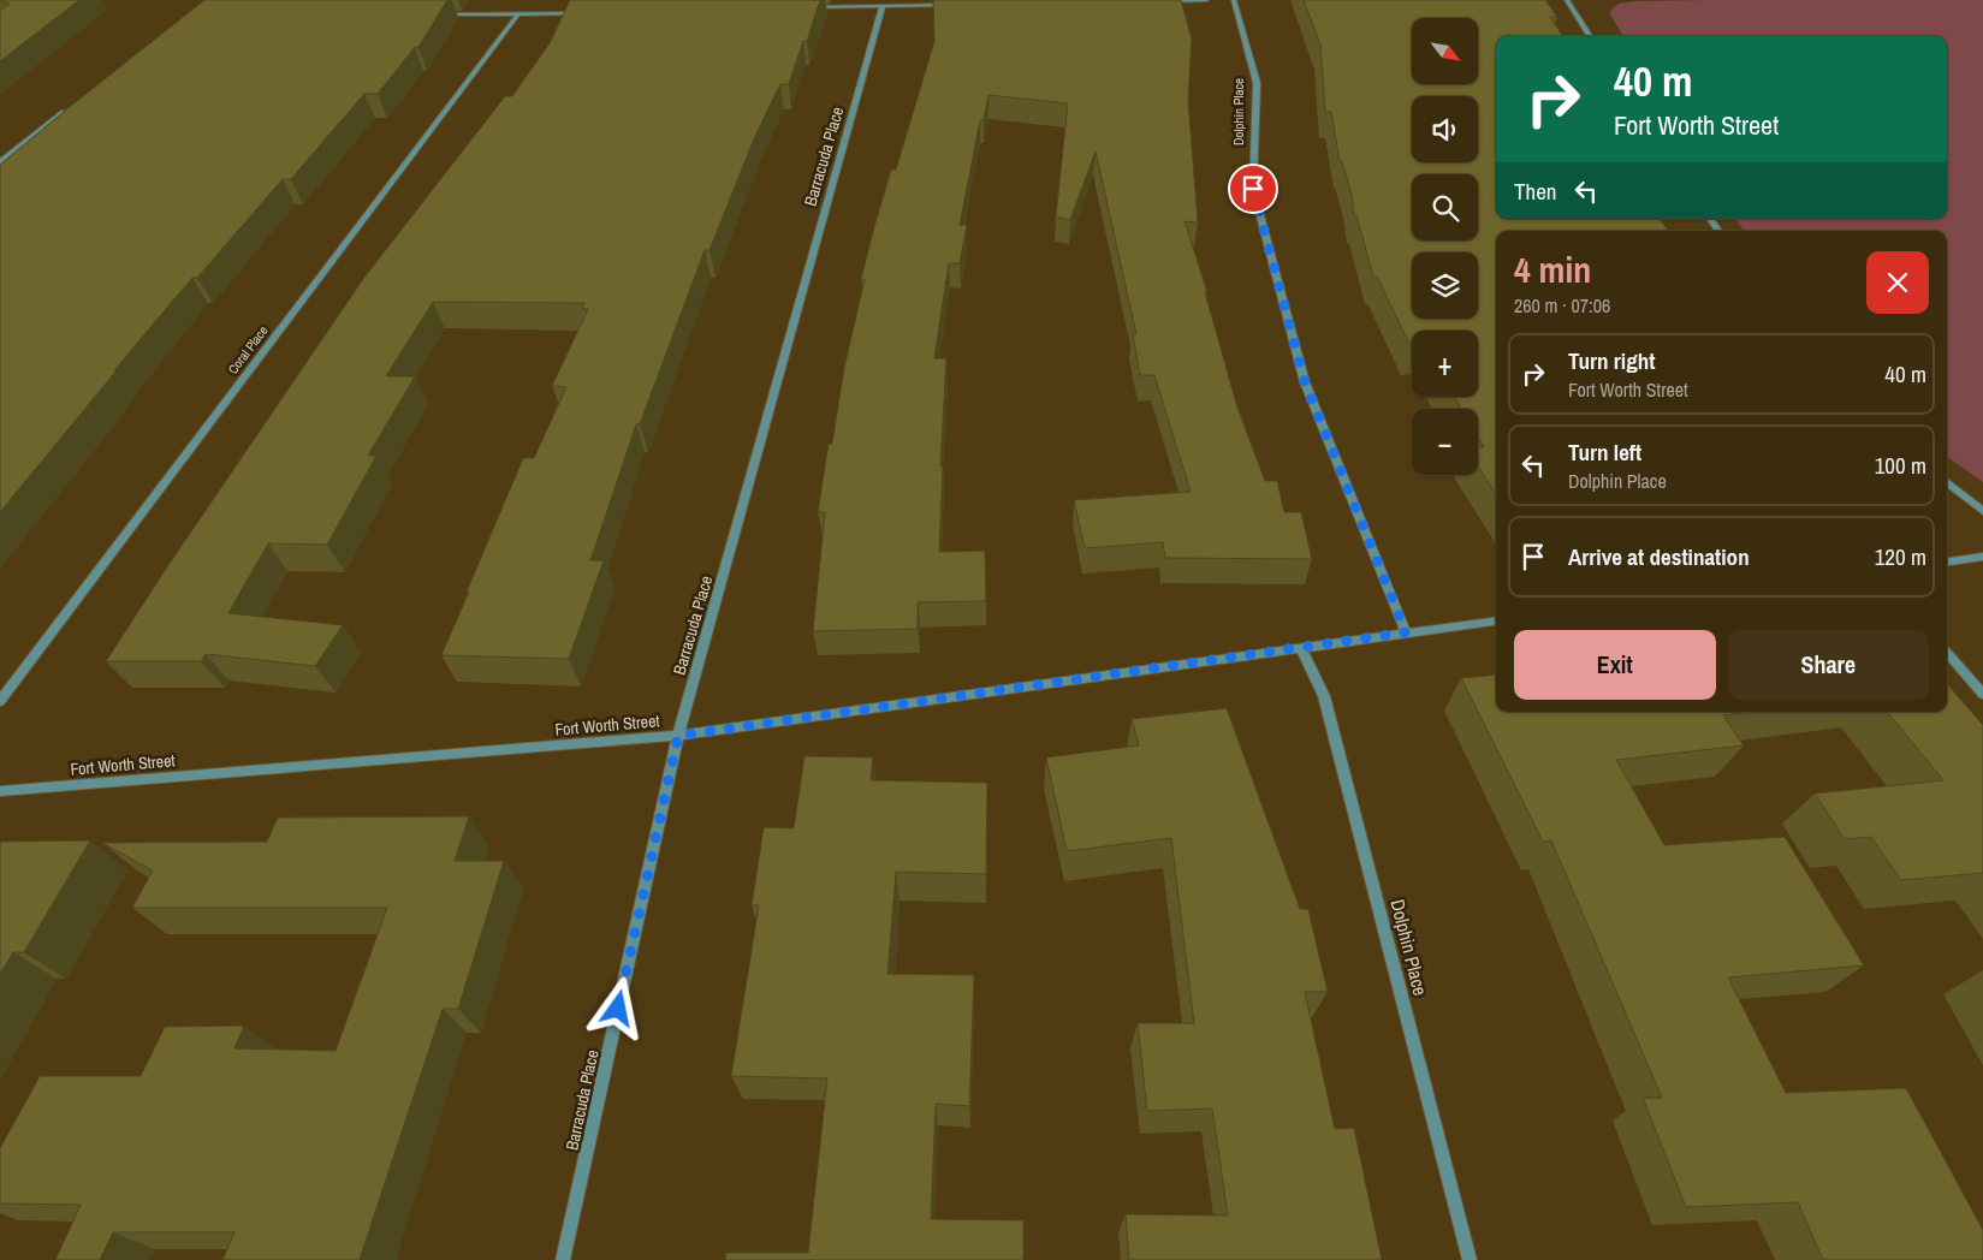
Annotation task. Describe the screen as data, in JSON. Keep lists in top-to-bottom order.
{
  "streets": {
    "street": [
      "Dolphin Place",
      "Barracuda Place",
      "Coral Place",
      "Fort Worth Street"
    ]
  },
  "crossings": [
    ["Dolphin Place", "Fort Worth Street"],
    ["Barracuda Place", "Fort Worth Street"]
  ],
  "north": "bottom right",
  "page": {
    "map_buttons": ["+", "−"],
    "turn": ["40 m", "Fort Worth Street"],
    "then": "Then",
    "heading": ["4 min", "260 m · 07:06"],
    "list": [
      {
        "name": "Turn right",
        "note": "Fort Worth Street",
        "value": "40 m"
      },
      {
        "name": "Turn left",
        "note": "Dolphin Place",
        "value": "100 m"
      },
      {
        "name": "Arrive at destination",
        "value": "120 m"
      }
    ],
    "buttons": ["Exit", "Share"]
  }
}
